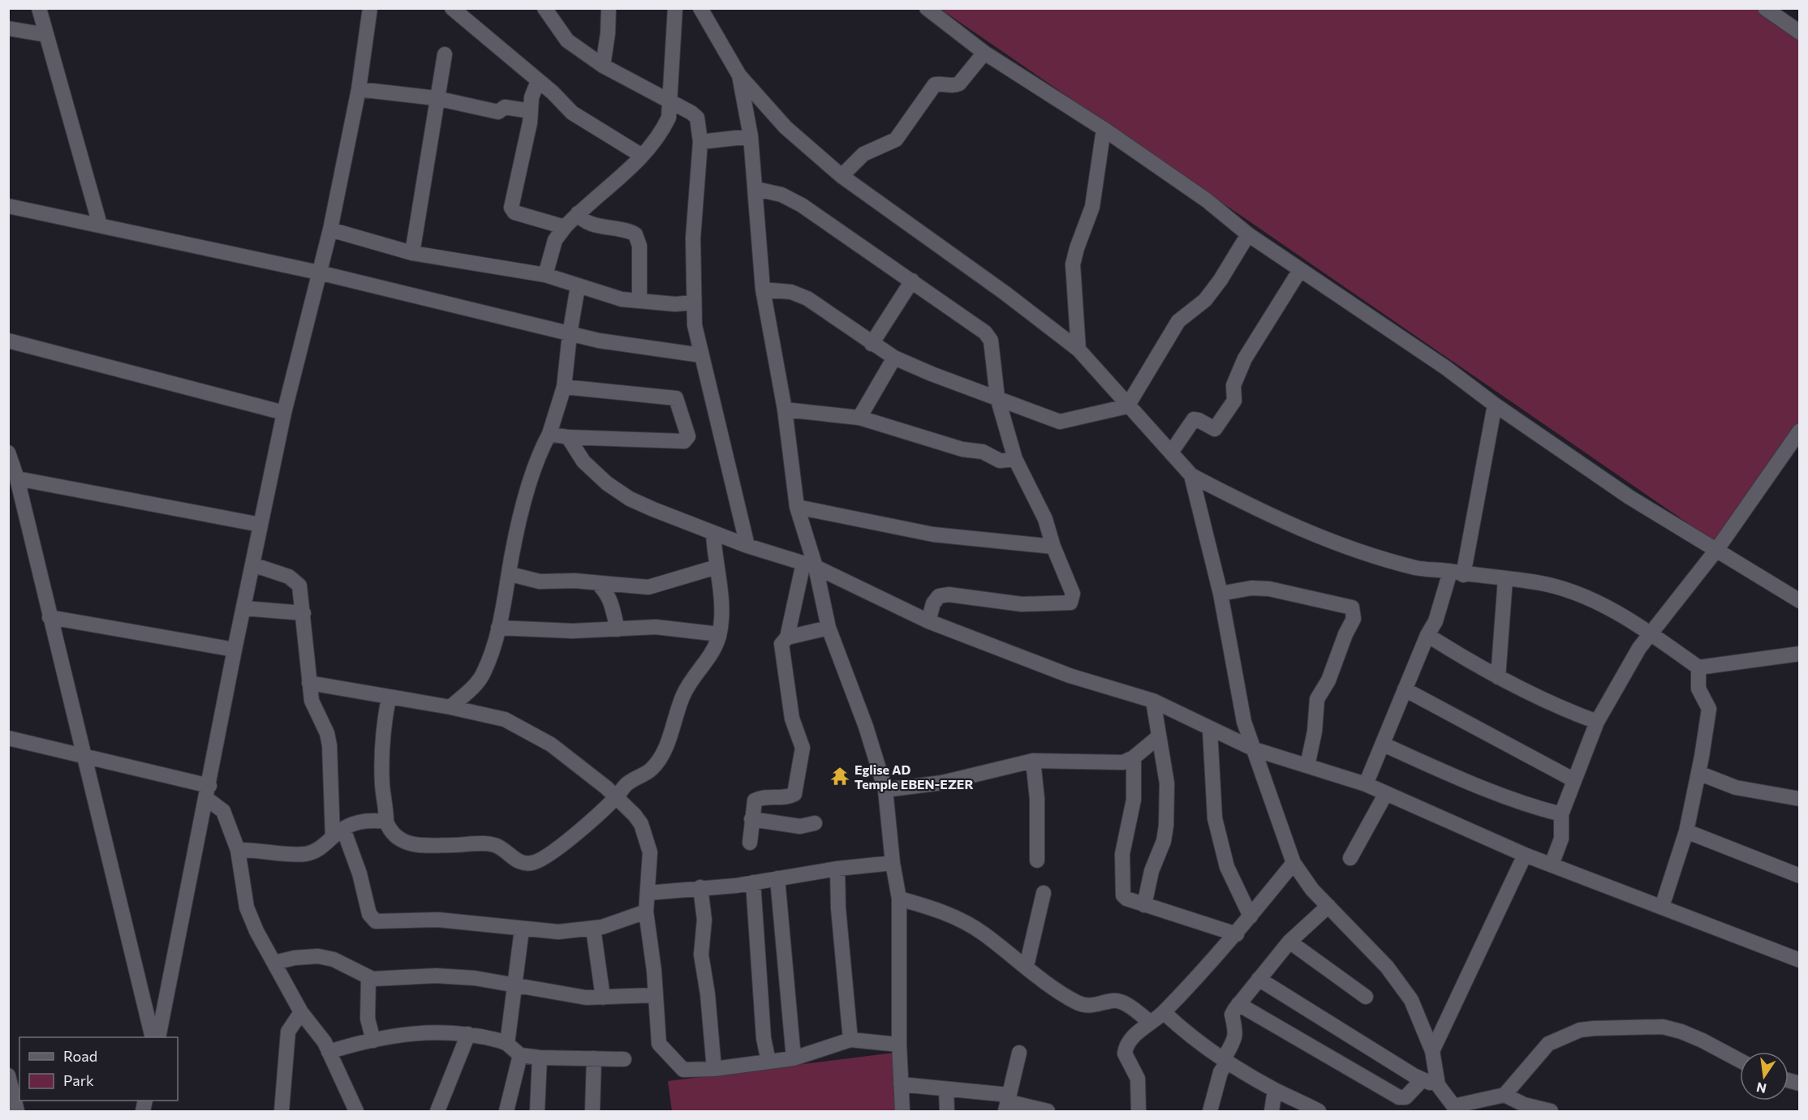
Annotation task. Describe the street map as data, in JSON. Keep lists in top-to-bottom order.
{
  "places": {
    "temple": ["Eglise AD Temple EBEN-EZER"]
  },
  "legend": ["Road", "Park"],
  "north": "bottom"
}
